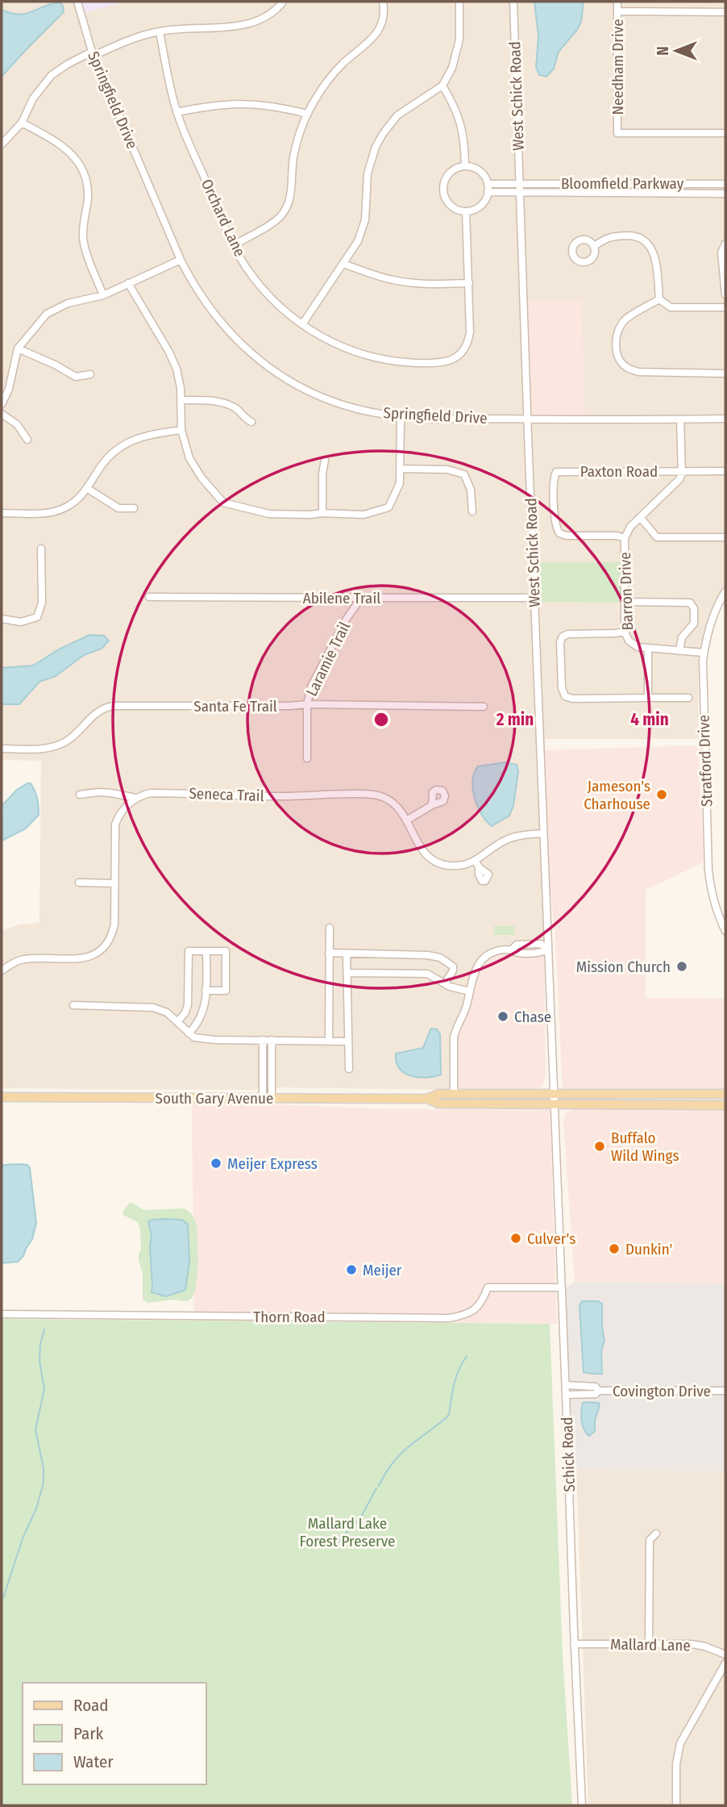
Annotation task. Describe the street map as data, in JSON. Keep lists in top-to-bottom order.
{
  "streets": {
    "main road": ["South Gary Avenue"],
    "street": [
      "Needham Drive",
      "West Schick Road",
      "Springfield Drive",
      "Bloomfield Parkway",
      "Orchard Lane",
      "Paxton Road",
      "Barron Drive",
      "Abilene Trail",
      "Laramie Trail",
      "Santa Fe Trail",
      "Stratford Drive",
      "Seneca Trail",
      "Thorn Road",
      "Covington Drive",
      "Schick Road",
      "Mallard Lane"
    ]
  },
  "crossings": [
    ["West Schick Road", "Springfield Drive"],
    ["West Schick Road", "Bloomfield Parkway"],
    ["West Schick Road", "Abilene Trail"],
    ["West Schick Road", "Seneca Trail"],
    ["West Schick Road", "South Gary Avenue"],
    ["West Schick Road", "Schick Road"],
    ["Paxton Road", "Barron Drive"],
    ["Barron Drive", "Stratford Drive"],
    ["Abilene Trail", "Laramie Trail"],
    ["Laramie Trail", "Santa Fe Trail"],
    ["South Gary Avenue", "Schick Road"],
    ["Thorn Road", "Schick Road"],
    ["Covington Drive", "Schick Road"],
    ["Schick Road", "Mallard Lane"]
  ],
  "parks": ["Mallard Lake Forest Preserve"],
  "places": [
    "Jameson's Charhouse",
    "Mission Church",
    "Chase",
    "Buffalo Wild Wings",
    "Meijer Express",
    "Culver's",
    "Dunkin'",
    "Meijer"
  ],
  "legend": ["Road", "Park", "Water"],
  "north": "left",
  "rings": ["2 min", "4 min"]
}
